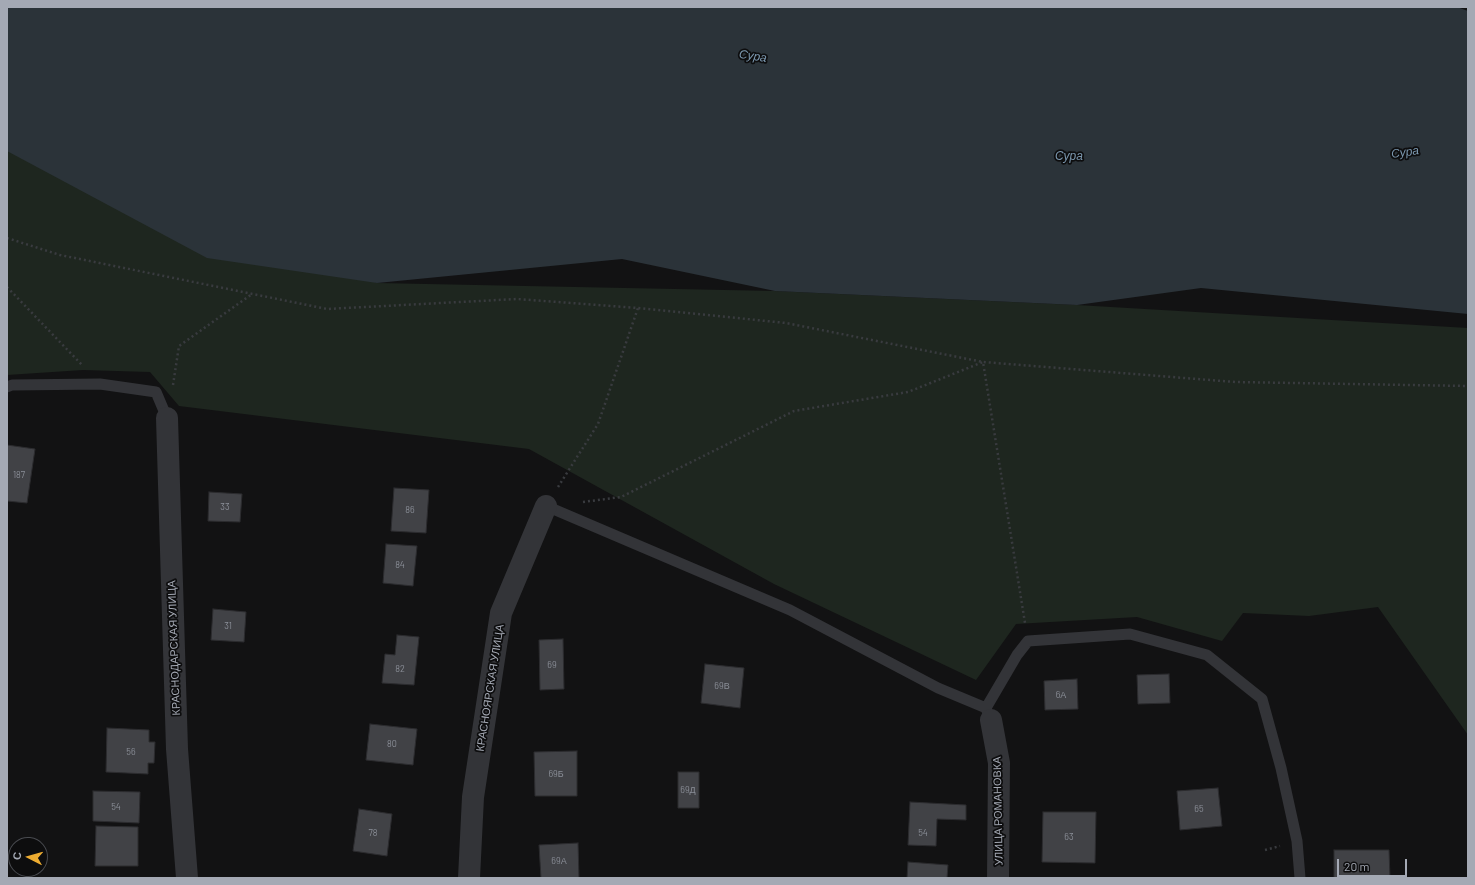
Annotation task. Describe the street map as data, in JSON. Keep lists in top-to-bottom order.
{
  "streets": {
    "street": ["КРАСНОДАРСКАЯ УЛИЦА", "КРАСНОЯРСКАЯ УЛИЦА", "УЛИЦА РОМАНОВКА"]
  },
  "water": ["Сура"],
  "house_numbers": [
    "187",
    "33",
    "86",
    "84",
    "31",
    "69",
    "82",
    "69В",
    "6А",
    "80",
    "56",
    "69Б",
    "69Д",
    "54",
    "65",
    "78",
    "54",
    "63",
    "69А"
  ],
  "scale_bar": "20 m",
  "north": "left"
}
